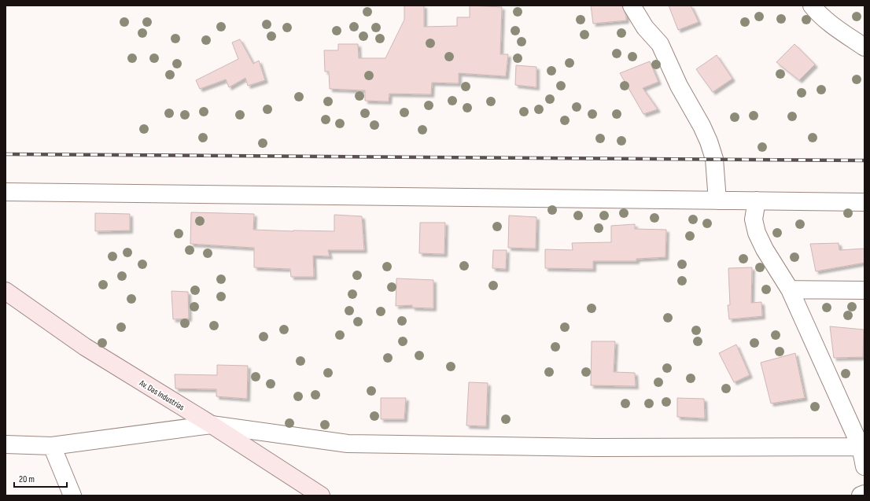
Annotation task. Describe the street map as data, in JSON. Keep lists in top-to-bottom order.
{
  "streets": {
    "main road": ["Av. Das Industrias"]
  },
  "scale_bar": "20 m"
}
